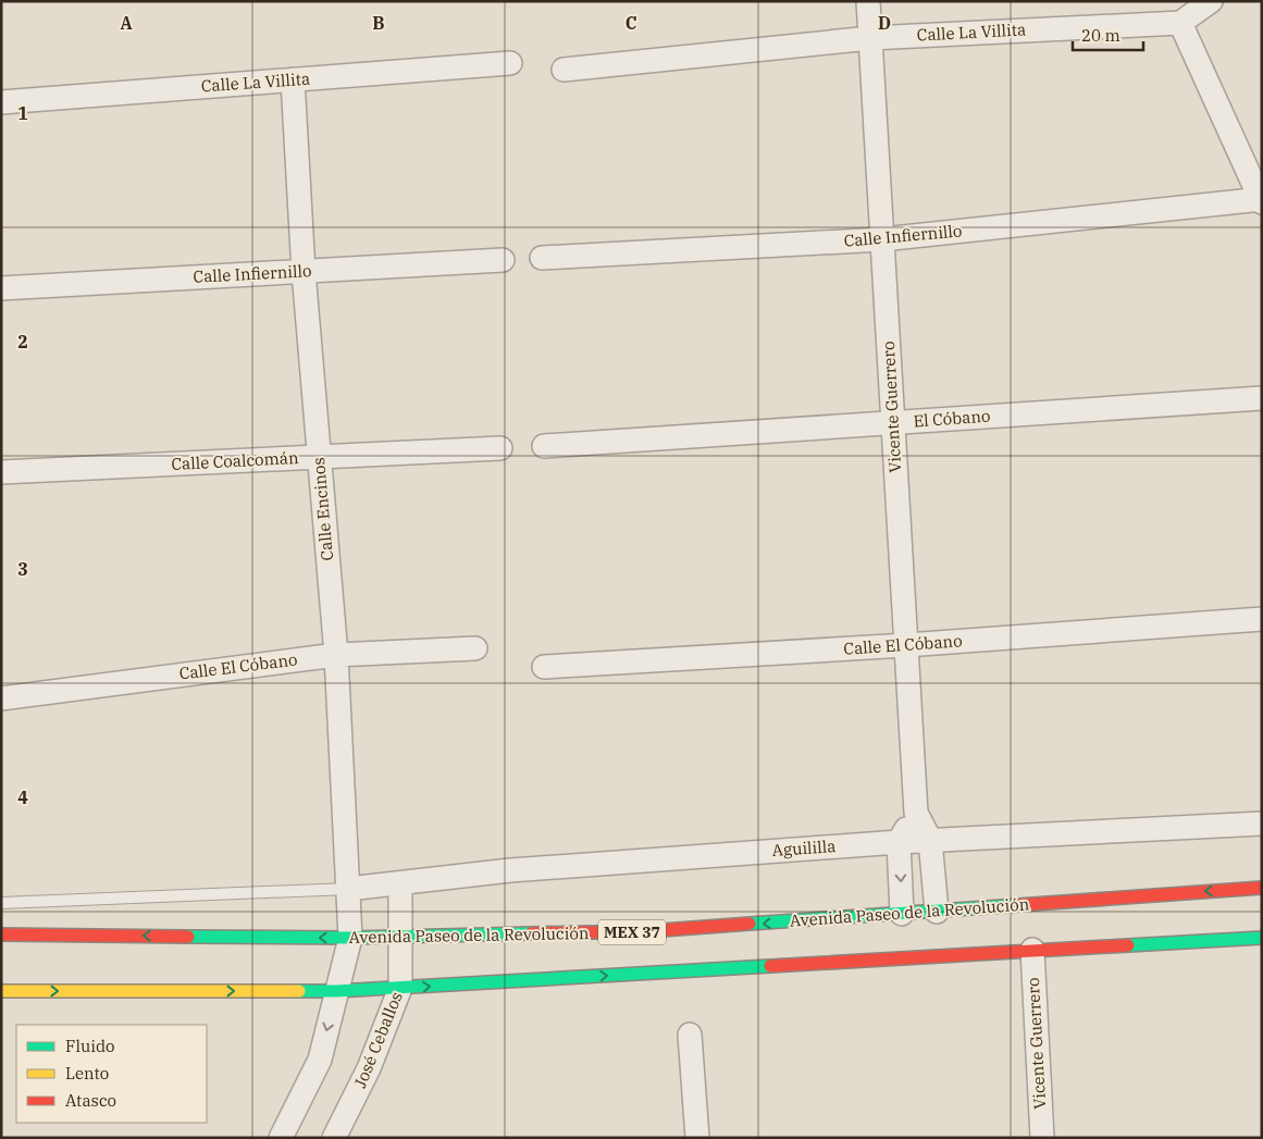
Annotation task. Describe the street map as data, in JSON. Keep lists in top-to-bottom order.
{
  "streets": {
    "main road": ["Avenida Paseo de la Revolución", "MEX 37"],
    "street": [
      "Calle La Villita",
      "Calle Infiernillo",
      "Vicente Guerrero",
      "El Cóbano",
      "Calle Coalcomán",
      "Calle Encinos",
      "Calle El Cóbano",
      "Aguililla",
      "José Ceballos"
    ]
  },
  "crossings": [
    ["Calle La Villita", "Vicente Guerrero"],
    ["Calle La Villita", "Calle Encinos"],
    ["Calle Infiernillo", "Vicente Guerrero"],
    ["Calle Infiernillo", "Calle Encinos"],
    ["Vicente Guerrero", "El Cóbano"],
    ["Vicente Guerrero", "Calle El Cóbano"],
    ["Vicente Guerrero", "Aguililla"],
    ["Vicente Guerrero", "Avenida Paseo de la Revolución"],
    ["Calle Coalcomán", "Calle Encinos"],
    ["Calle Encinos", "Calle El Cóbano"],
    ["Calle Encinos", "Aguililla"],
    ["Calle Encinos", "Avenida Paseo de la Revolución"],
    ["Aguililla", "José Ceballos"],
    ["Avenida Paseo de la Revolución", "José Ceballos"]
  ],
  "legend": ["Fluido", "Lento", "Atasco"],
  "scale_bar": "20 m",
  "grid": {
    "columns": [
      "A",
      "B",
      "C",
      "D"
    ],
    "rows": [
      "1",
      "2",
      "3",
      "4"
    ]
  }
}
